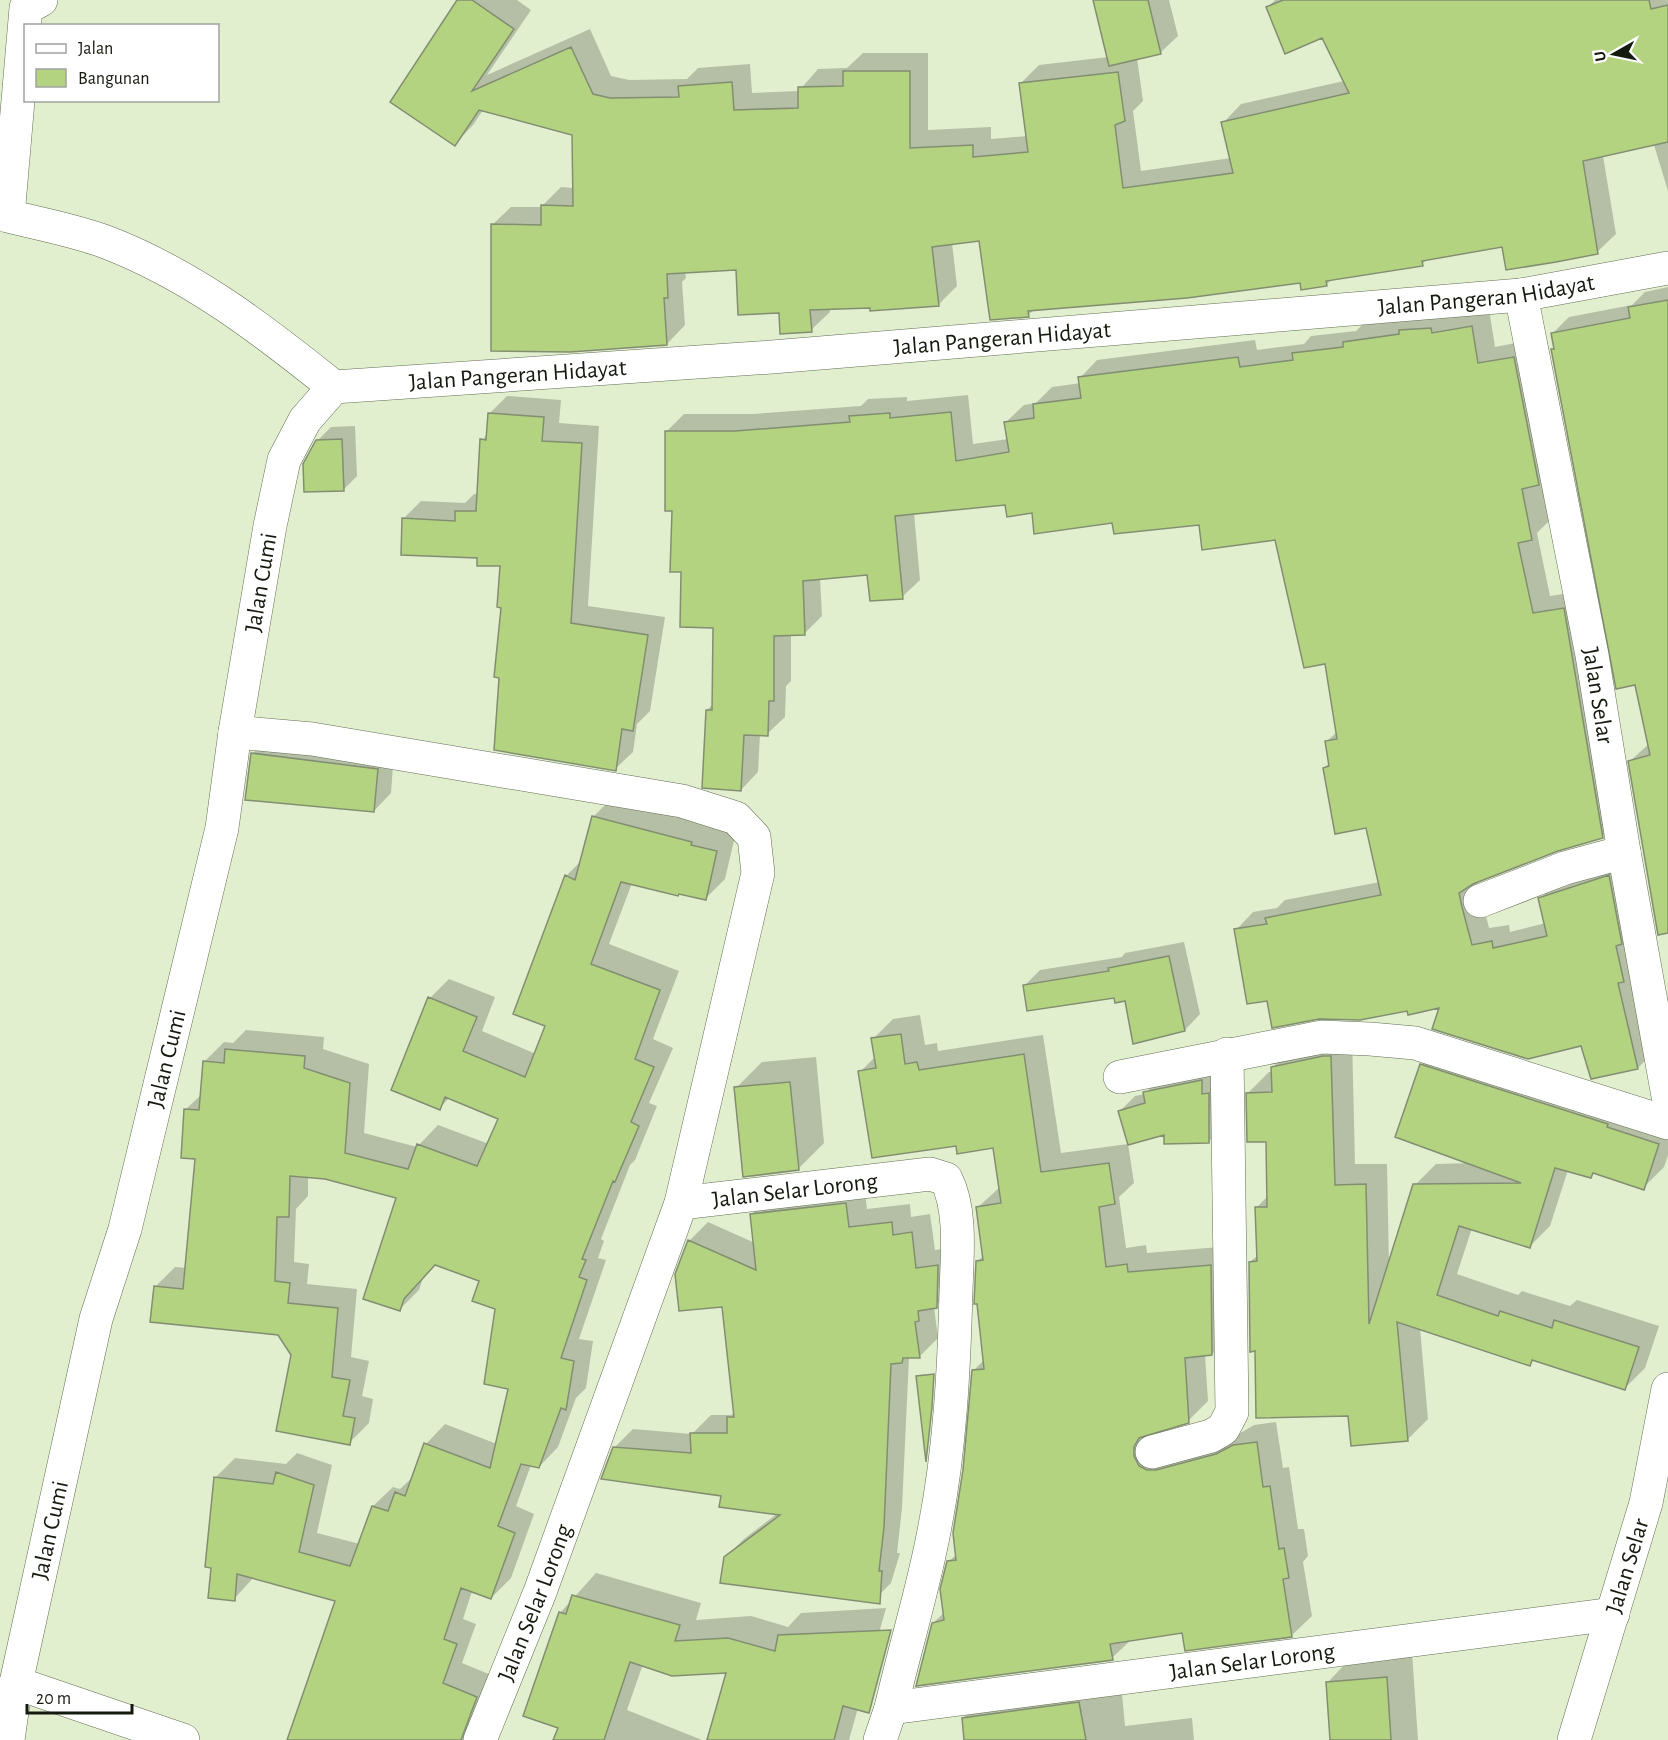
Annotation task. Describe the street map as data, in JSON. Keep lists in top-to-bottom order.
{
  "streets": {
    "street": [
      "Jalan Pangeran Hidayat",
      "Jalan Cumi",
      "Jalan Selar",
      "Jalan Selar Lorong"
    ]
  },
  "crossings": [
    ["Jalan Pangeran Hidayat", "Jalan Cumi"],
    ["Jalan Pangeran Hidayat", "Jalan Selar"],
    ["Jalan Selar", "Jalan Selar Lorong"]
  ],
  "legend": ["Jalan", "Bangunan"],
  "scale_bar": "20 m",
  "north": "left"
}
